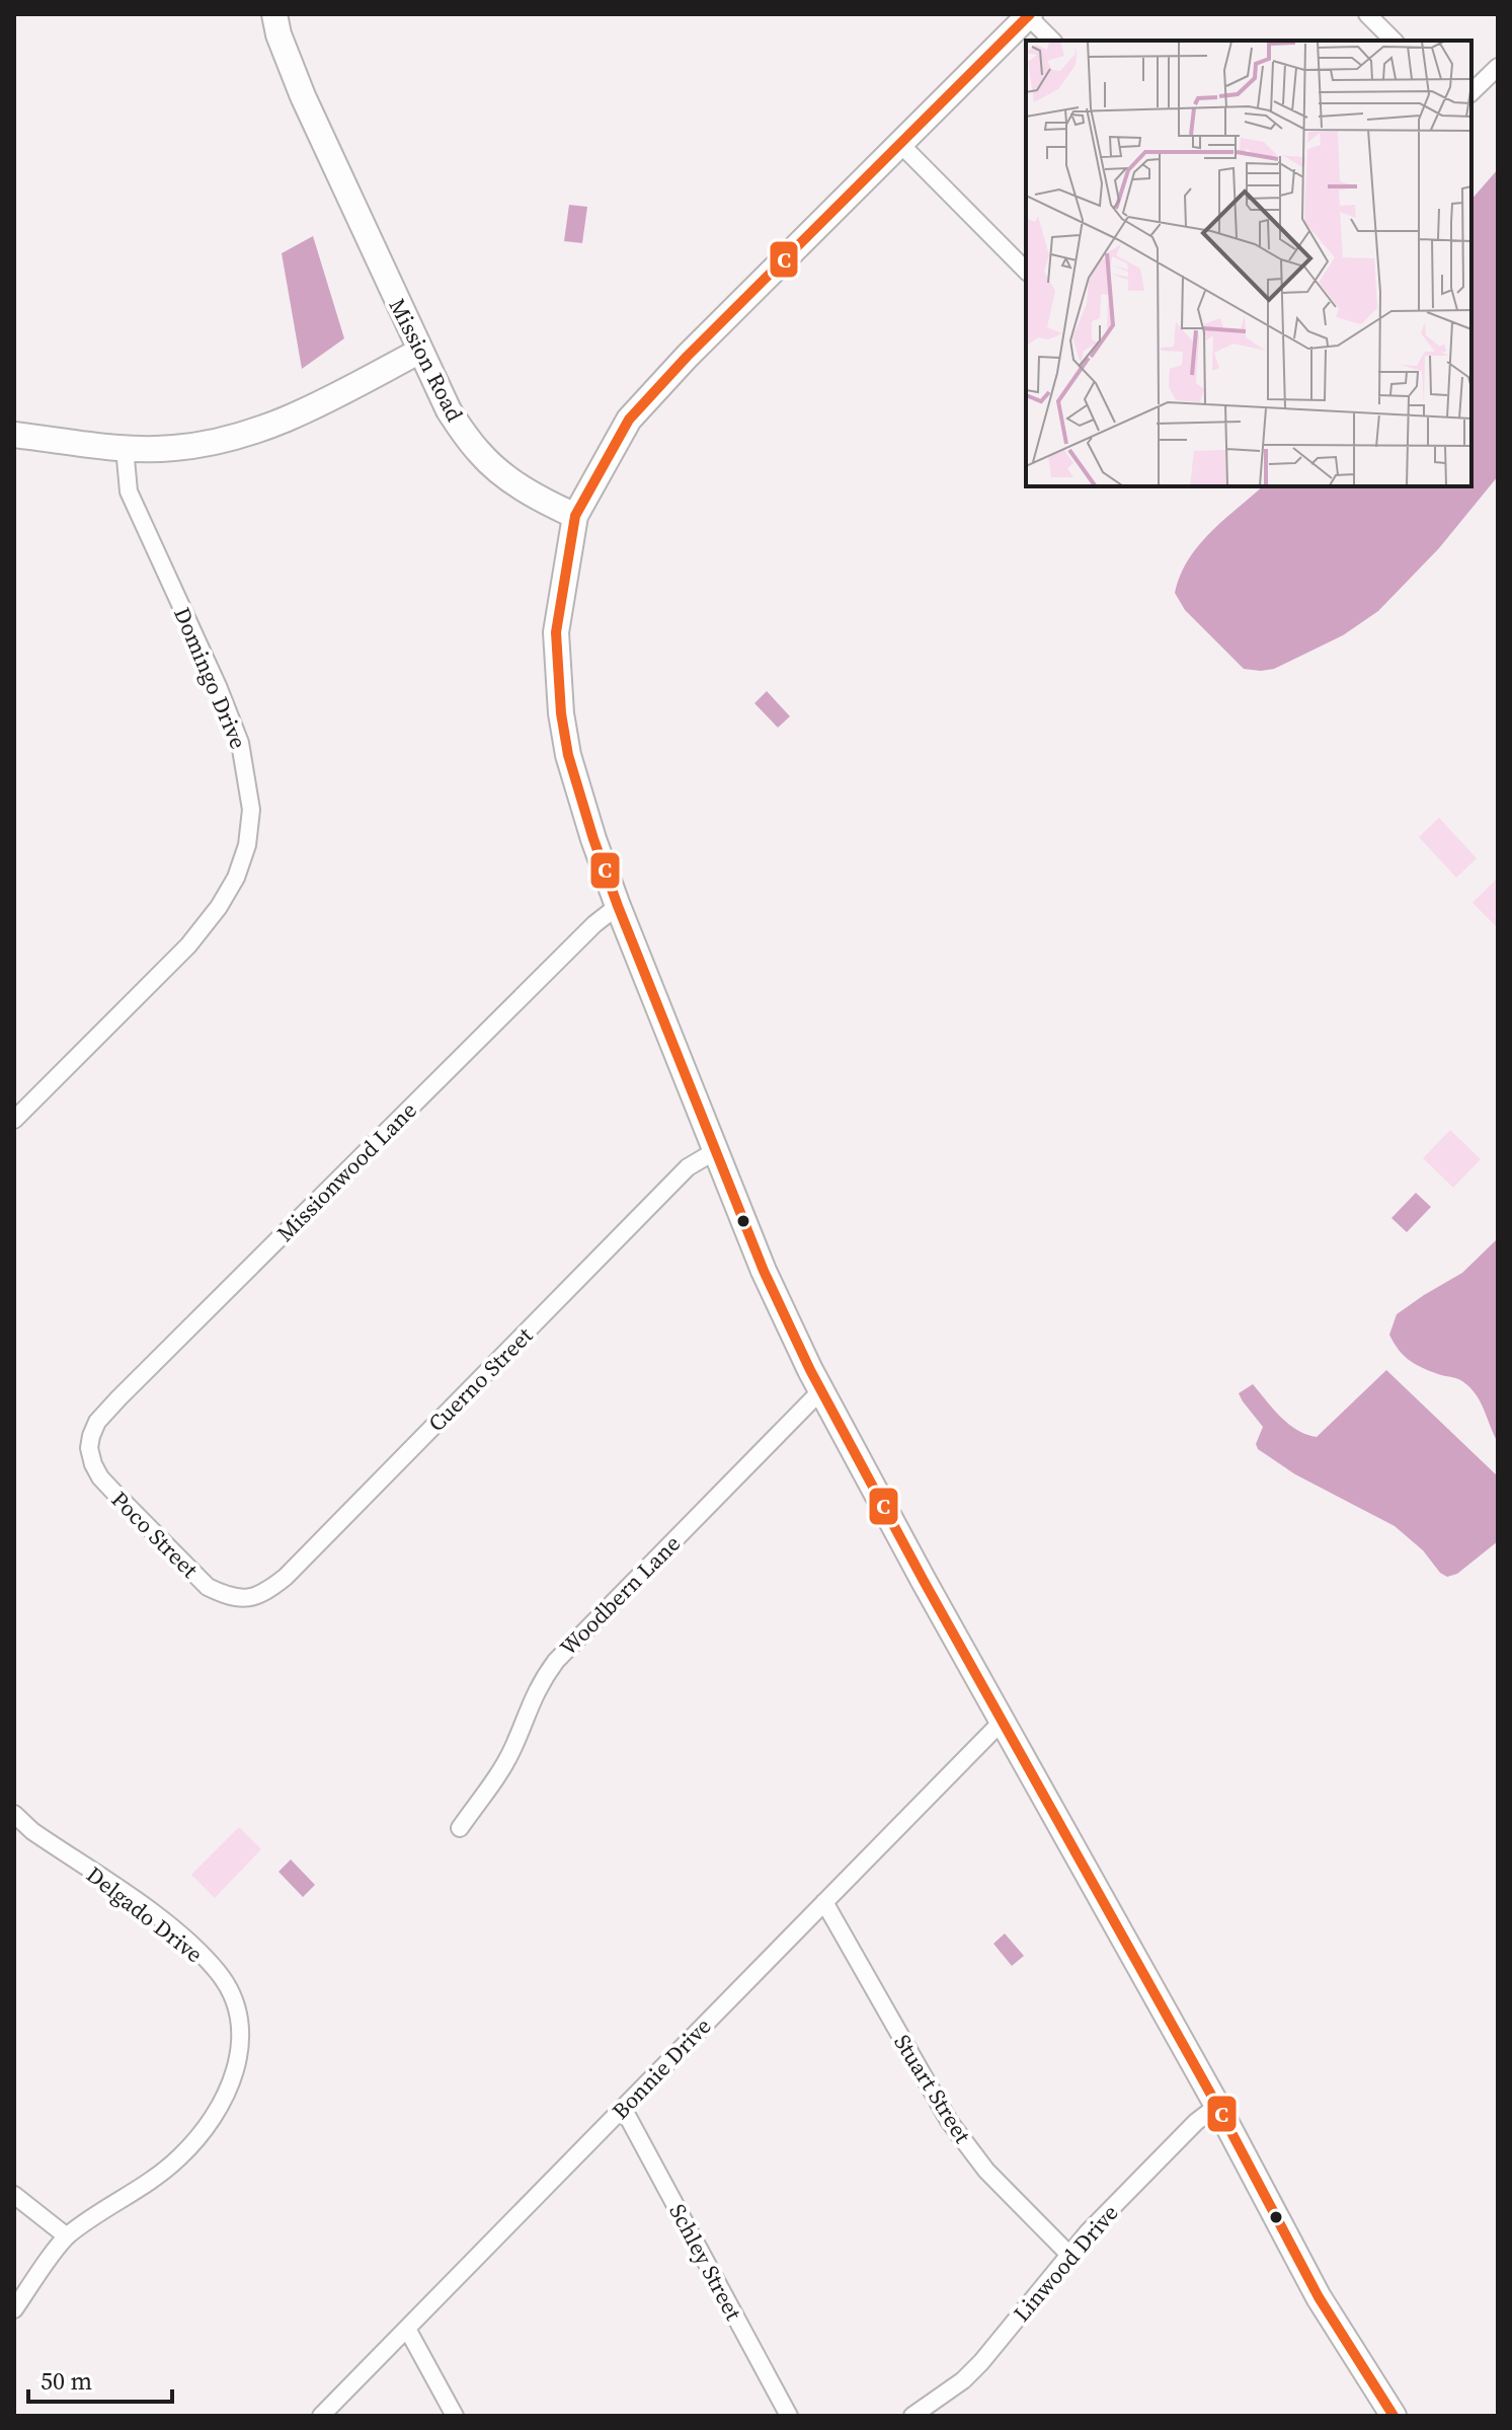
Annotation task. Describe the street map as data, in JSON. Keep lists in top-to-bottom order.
{
  "streets": {
    "street": [
      "Mission Road",
      "Domingo Drive",
      "Missionwood Lane",
      "Cuerno Street",
      "Poco Street",
      "Woodbern Lane",
      "Delgado Drive",
      "Bonnie Drive",
      "Stuart Street",
      "Schley Street",
      "Linwood Drive"
    ]
  },
  "crossings": [
    ["Missionwood Lane", "Poco Street"],
    ["Cuerno Street", "Poco Street"],
    ["Bonnie Drive", "Stuart Street"],
    ["Bonnie Drive", "Schley Street"],
    ["Stuart Street", "Linwood Drive"]
  ],
  "lines": ["transit line C"],
  "scale_bar": "50 m"
}
